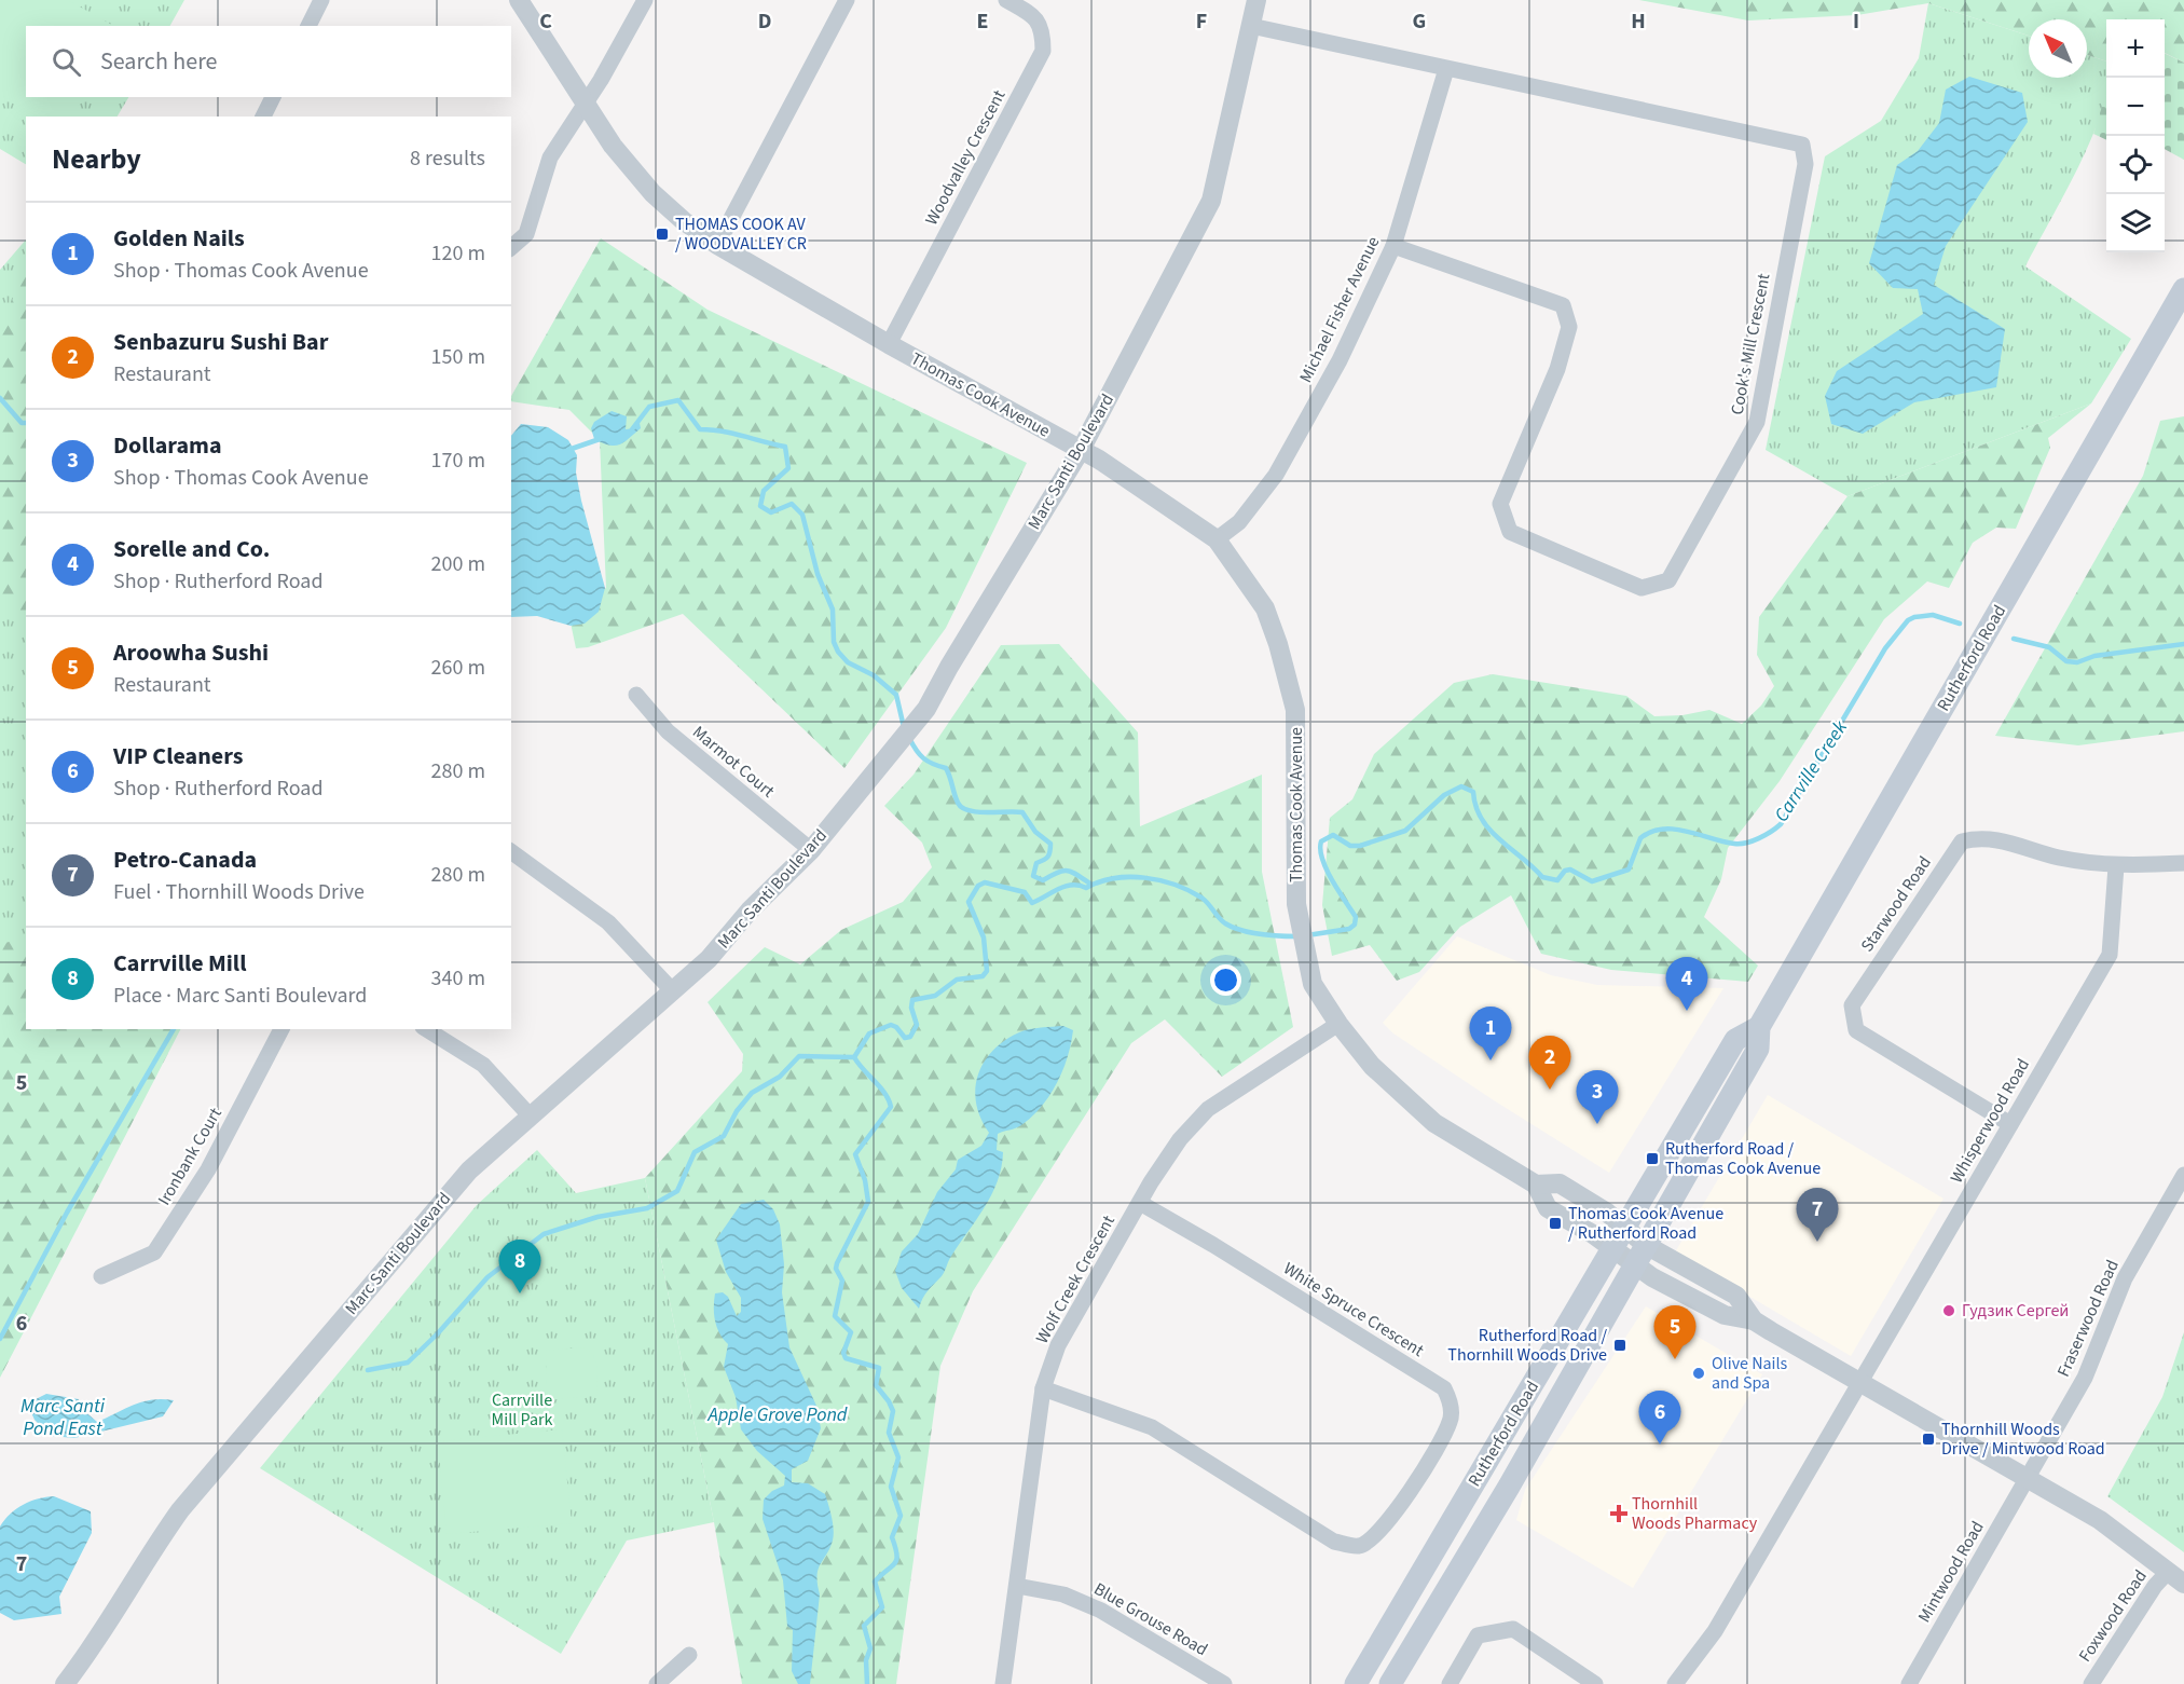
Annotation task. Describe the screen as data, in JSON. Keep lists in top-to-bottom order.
{
  "streets": {
    "main road": ["Rutherford Road"],
    "street": [
      "Woodvalley Crescent",
      "Michael Fisher Avenue",
      "Cook's Mill Crescent",
      "Thomas Cook Avenue",
      "Marc Santi Boulevard",
      "Marmot Court",
      "Starwood Road",
      "Whisperwood Road",
      "Ironbank Court",
      "Wolf Creek Crescent",
      "White Spruce Crescent",
      "Fraserwood Road",
      "Mintwood Road",
      "Foxwood Road",
      "Blue Grouse Road"
    ]
  },
  "crossings": [
    ["Woodvalley Crescent", "Thomas Cook Avenue"],
    ["Michael Fisher Avenue", "Cook's Mill Crescent"],
    ["Michael Fisher Avenue", "Thomas Cook Avenue"],
    ["Cook's Mill Crescent", "Marc Santi Boulevard"],
    ["Thomas Cook Avenue", "Marc Santi Boulevard"],
    ["Thomas Cook Avenue", "Rutherford Road"],
    ["Thomas Cook Avenue", "Wolf Creek Crescent"],
    ["Marc Santi Boulevard", "Marmot Court"],
    ["Starwood Road", "Whisperwood Road"],
    ["Wolf Creek Crescent", "White Spruce Crescent"],
    ["Wolf Creek Crescent", "Blue Grouse Road"],
    ["Fraserwood Road", "Mintwood Road"]
  ],
  "water": ["Carrville Creek", "Marc Santi Pond East", "Apple Grove Pond"],
  "parks": ["Carrville Mill Park"],
  "places": {
    "transit": [
      "THOMAS COOK AV / WOODVALLEY CR",
      "Rutherford Road / Thomas Cook Avenue",
      "Thomas Cook Avenue / Rutherford Road",
      "Rutherford Road / Thornhill Woods Drive",
      "Thornhill Woods Drive / Mintwood Road"
    ],
    "other": ["Гудзик Сергей", "Olive Nails and Spa"],
    "health": ["Thornhill Woods Pharmacy"]
  },
  "north": "top left",
  "page": {
    "map_buttons": ["+", "−"],
    "search": "Search here",
    "heading": ["Nearby", "8 results"],
    "list": [
      {
        "mark": "1",
        "name": "Golden Nails",
        "note": "Shop · Thomas Cook Avenue",
        "value": "120 m"
      },
      {
        "mark": "2",
        "name": "Senbazuru Sushi Bar",
        "note": "Restaurant",
        "value": "150 m"
      },
      {
        "mark": "3",
        "name": "Dollarama",
        "note": "Shop · Thomas Cook Avenue",
        "value": "170 m"
      },
      {
        "mark": "4",
        "name": "Sorelle and Co.",
        "note": "Shop · Rutherford Road",
        "value": "200 m"
      },
      {
        "mark": "5",
        "name": "Aroowha Sushi",
        "note": "Restaurant",
        "value": "260 m"
      },
      {
        "mark": "6",
        "name": "VIP Cleaners",
        "note": "Shop · Rutherford Road",
        "value": "280 m"
      },
      {
        "mark": "7",
        "name": "Petro-Canada",
        "note": "Fuel · Thornhill Woods Drive",
        "value": "280 m"
      },
      {
        "mark": "8",
        "name": "Carrville Mill",
        "note": "Place · Marc Santi Boulevard",
        "value": "340 m"
      }
    ],
    "pins": [
      "4",
      "1",
      "2",
      "3",
      "7",
      "8",
      "5",
      "6"
    ]
  },
  "grid": {
    "columns": [
      "C",
      "D",
      "E",
      "F",
      "G",
      "H",
      "I"
    ],
    "rows": ["5", "6", "7"]
  }
}
